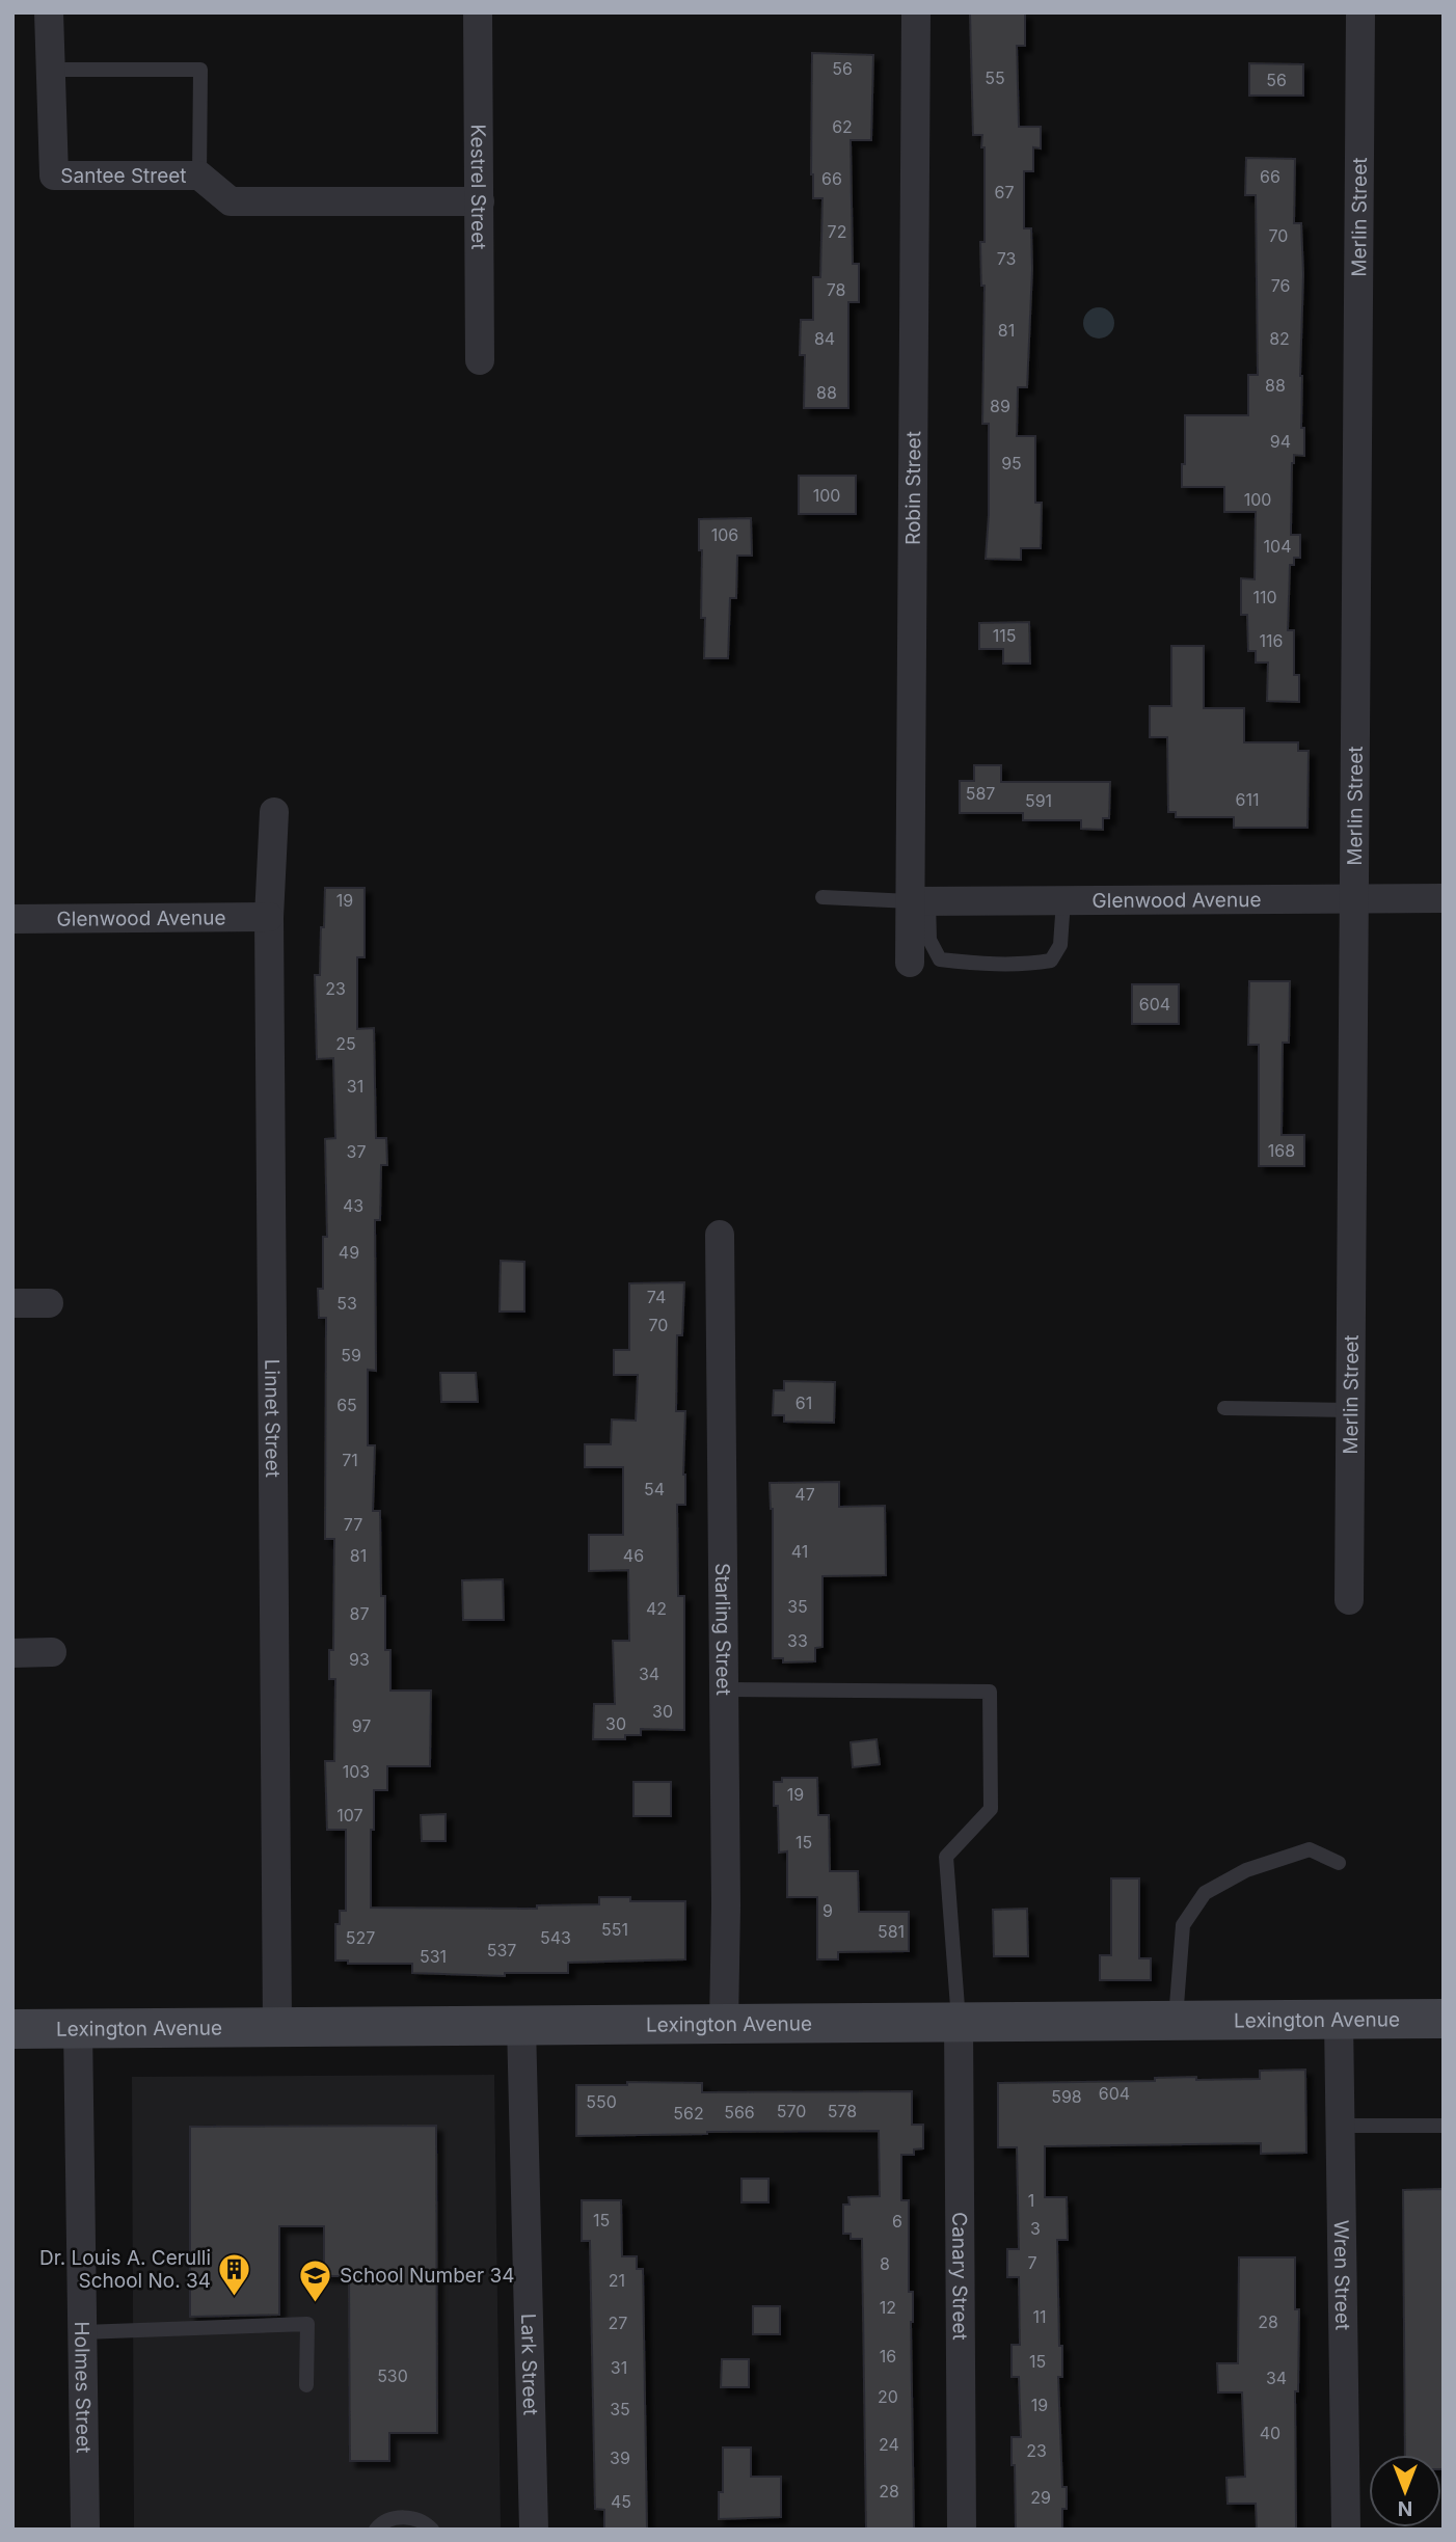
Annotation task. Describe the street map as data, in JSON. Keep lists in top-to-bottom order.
{
  "streets": {
    "main road": ["Lexington Avenue"],
    "street": [
      "Santee Street",
      "Kestrel Street",
      "Merlin Street",
      "Robin Street",
      "Glenwood Avenue",
      "Linnet Street",
      "Starling Street",
      "Wren Street",
      "Canary Street",
      "Lark Street",
      "Holmes Street"
    ]
  },
  "crossings": [
    ["Santee Street", "Kestrel Street"],
    ["Merlin Street", "Glenwood Avenue"],
    ["Robin Street", "Glenwood Avenue"],
    ["Glenwood Avenue", "Linnet Street"],
    ["Linnet Street", "Lexington Avenue"],
    ["Starling Street", "Lexington Avenue"],
    ["Lexington Avenue", "Wren Street"],
    ["Lexington Avenue", "Canary Street"],
    ["Lexington Avenue", "Lark Street"],
    ["Lexington Avenue", "Holmes Street"]
  ],
  "places": {
    "building": ["Dr. Louis A. Cerulli School No. 34"],
    "school or university": ["School Number 34"]
  },
  "house_numbers": [
    "56",
    "55",
    "56",
    "62",
    "66",
    "66",
    "67",
    "72",
    "70",
    "73",
    "76",
    "78",
    "81",
    "84",
    "82",
    "88",
    "88",
    "89",
    "94",
    "95",
    "100",
    "100",
    "106",
    "104",
    "110",
    "115",
    "116",
    "587",
    "611",
    "591",
    "19",
    "23",
    "604",
    "25",
    "31",
    "168",
    "37",
    "43",
    "49",
    "74",
    "53",
    "70",
    "59",
    "61",
    "65",
    "71",
    "54",
    "47",
    "77",
    "41",
    "81",
    "46",
    "35",
    "42",
    "87",
    "33",
    "93",
    "34",
    "30",
    "30",
    "97",
    "103",
    "19",
    "107",
    "15",
    "9",
    "551",
    "581",
    "527",
    "543",
    "537",
    "531",
    "604",
    "598",
    "550",
    "570",
    "578",
    "566",
    "562",
    "1",
    "15",
    "6",
    "3",
    "7",
    "8",
    "21",
    "12",
    "11",
    "28",
    "27",
    "16",
    "15",
    "31",
    "530",
    "34",
    "20",
    "19",
    "35",
    "40",
    "24",
    "23",
    "39",
    "28",
    "29",
    "45"
  ],
  "north": "bottom"
}
